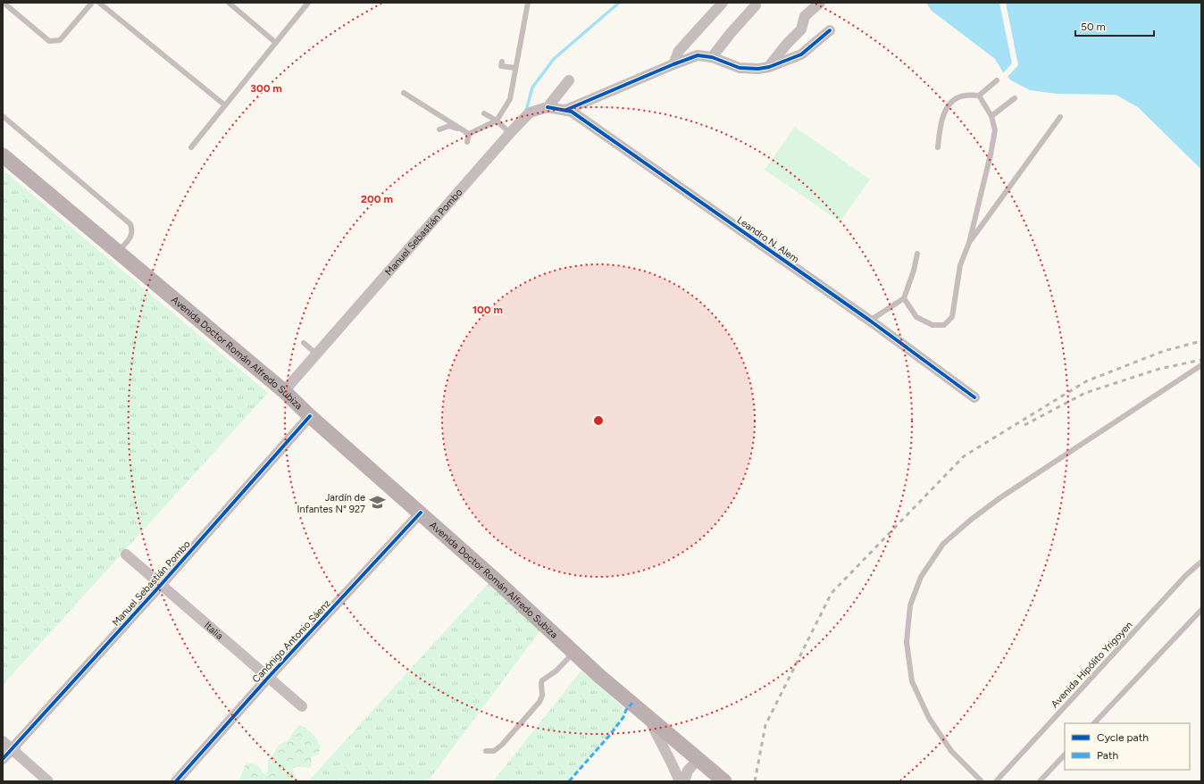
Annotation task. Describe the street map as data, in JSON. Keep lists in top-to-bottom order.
{
  "streets": {
    "main road": ["Avenida Doctor Román Alfredo Subiza"],
    "street": [
      "Manuel Sebastián Pombo",
      "Leandro N. Alem",
      "Italia",
      "Canónigo Antonio Sáenz"
    ],
    "lane": ["Avenida Hipólito Yrigoyen"]
  },
  "crossings": [
    ["Manuel Sebastián Pombo", "Leandro N. Alem"],
    ["Manuel Sebastián Pombo", "Avenida Doctor Román Alfredo Subiza"],
    ["Manuel Sebastián Pombo", "Italia"],
    ["Avenida Doctor Román Alfredo Subiza", "Canónigo Antonio Sáenz"],
    ["Italia", "Canónigo Antonio Sáenz"]
  ],
  "places": {
    "school or university": ["Jardín de Infantes N° 927"]
  },
  "legend": ["Cycle path", "Path"],
  "scale_bar": "50 m",
  "rings": ["300 m", "200 m", "100 m"]
}
